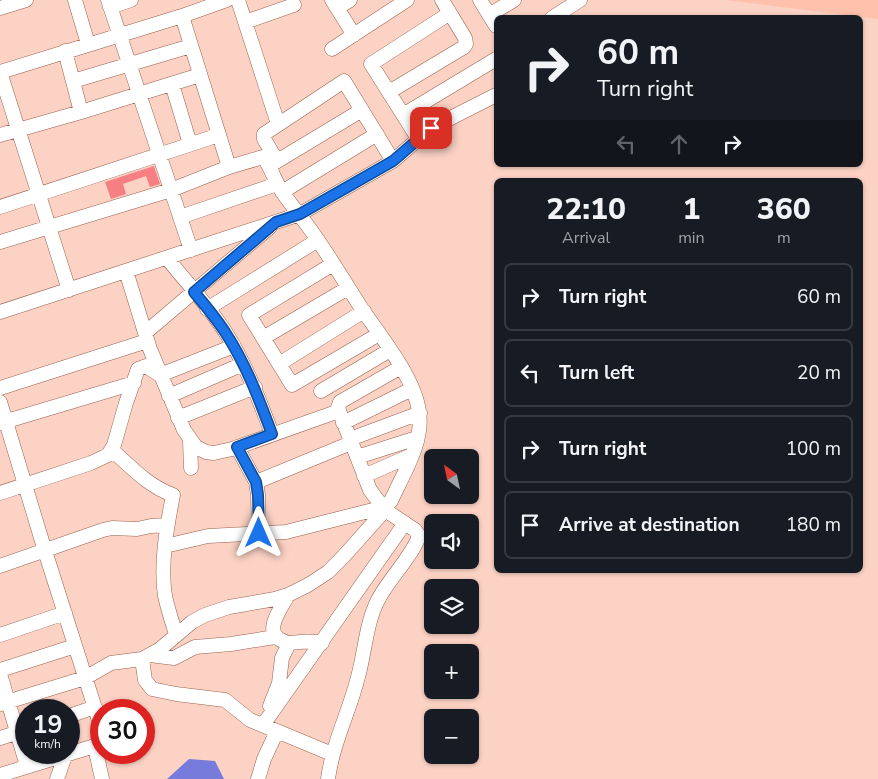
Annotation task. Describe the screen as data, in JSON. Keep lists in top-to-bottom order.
{
  "north": "top left",
  "page": {
    "turn": ["60 m", "Turn right"],
    "eta": [
      "22:10",
      "Arrival",
      "1",
      "min",
      "360",
      "m"
    ],
    "list": [
      {
        "name": "Turn right",
        "value": "60 m"
      },
      {
        "name": "Turn left",
        "value": "20 m"
      },
      {
        "name": "Turn right",
        "value": "100 m"
      },
      {
        "name": "Arrive at destination",
        "value": "180 m"
      }
    ],
    "map_buttons": ["+", "−"],
    "speed": "19 km/h",
    "limit": "30"
  }
}
